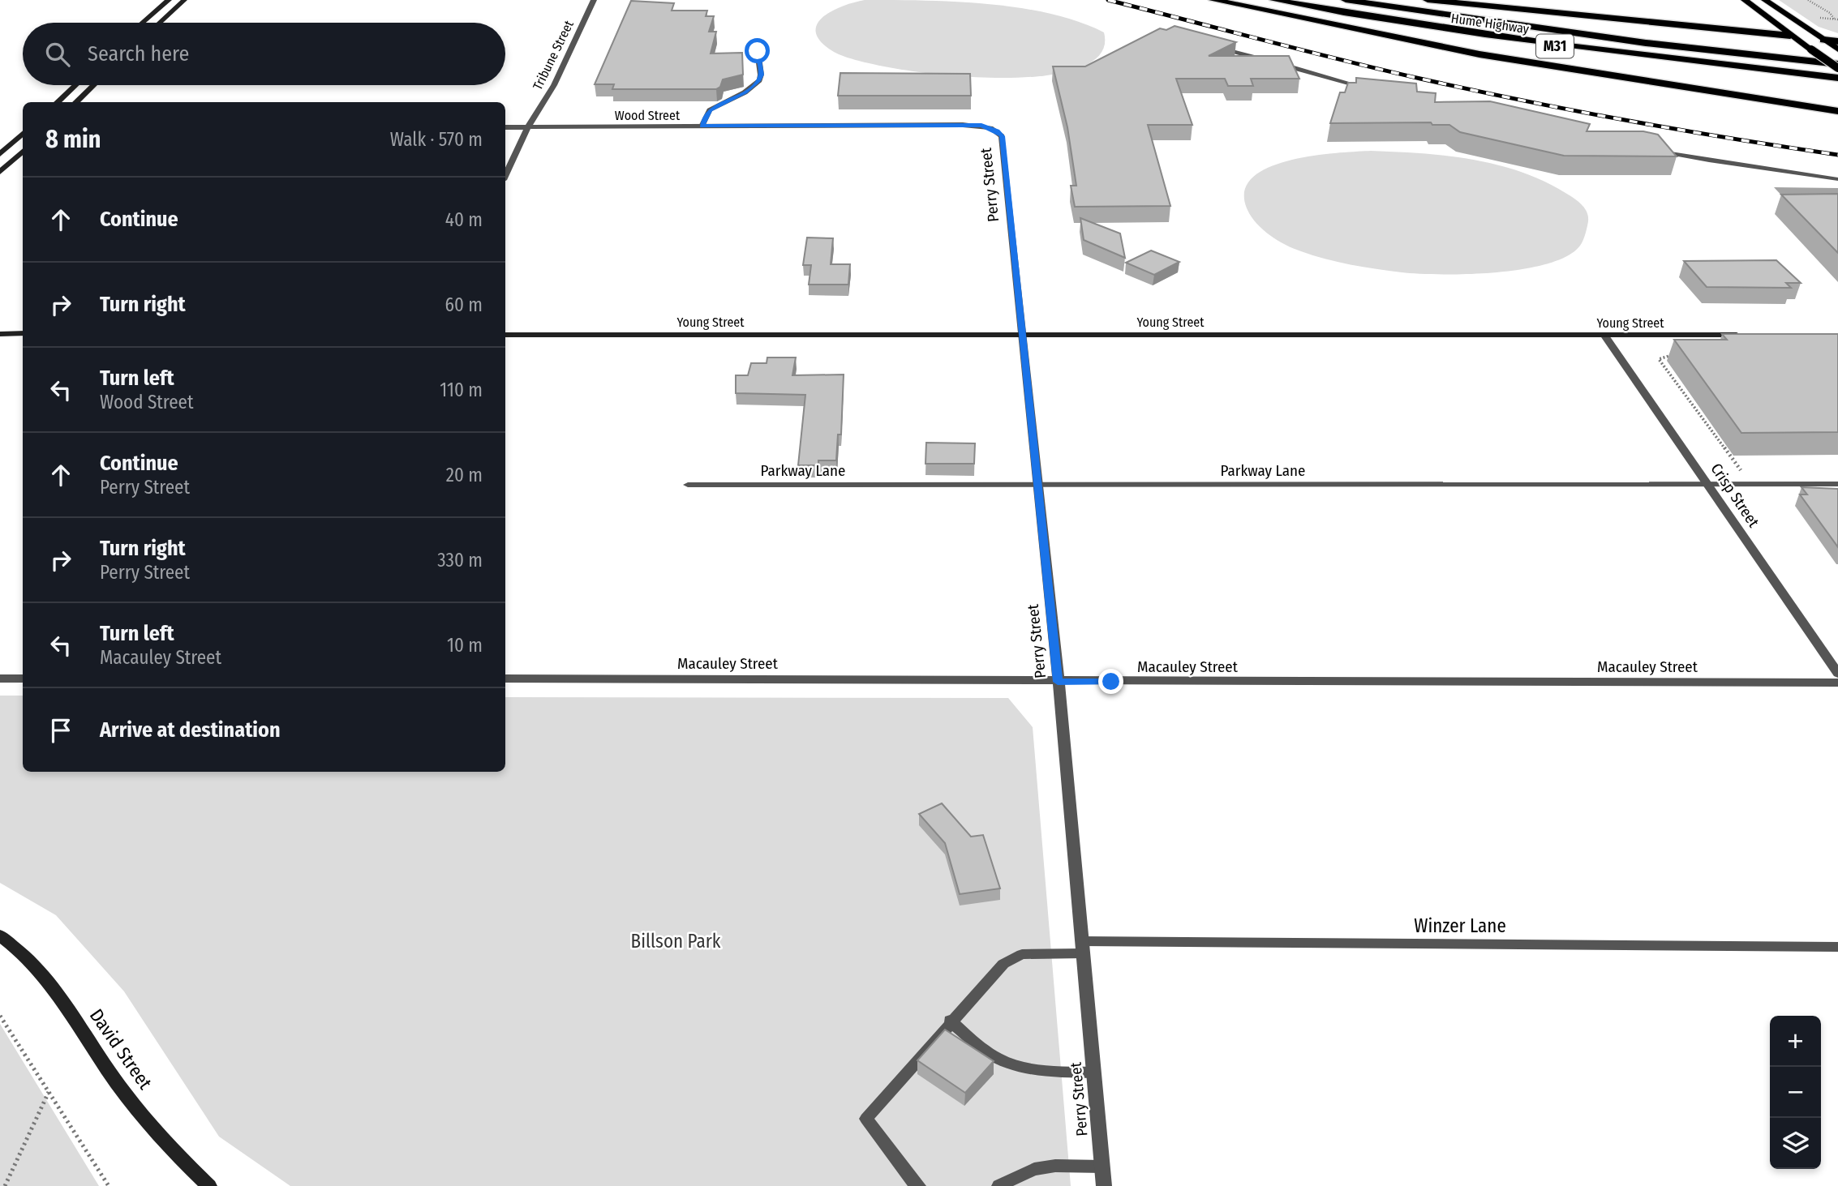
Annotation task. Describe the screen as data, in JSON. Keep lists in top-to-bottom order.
{
  "streets": {
    "highway": ["Hume Highway", "M31"],
    "main road": ["Young Street", "David Street"],
    "street": [
      "Tribune Street",
      "Wood Street",
      "Perry Street",
      "Crisp Street",
      "Macauley Street"
    ],
    "lane": ["Parkway Lane", "Winzer Lane"]
  },
  "crossings": [
    ["Tribune Street", "Wood Street"],
    ["Wood Street", "Perry Street"],
    ["Perry Street", "Young Street"],
    ["Perry Street", "Parkway Lane"],
    ["Perry Street", "Macauley Street"],
    ["Perry Street", "Winzer Lane"],
    ["Young Street", "Crisp Street"],
    ["Parkway Lane", "Crisp Street"]
  ],
  "parks": ["Billson Park"],
  "page": {
    "search": "Search here",
    "heading": ["8 min", "Walk · 570 m"],
    "list": [
      ["Continue", "40 m"],
      ["Turn right", "60 m"],
      ["Turn left", "Wood Street", "110 m"],
      ["Continue", "Perry Street", "20 m"],
      ["Turn right", "Perry Street", "330 m"],
      ["Turn left", "Macauley Street", "10 m"],
      "Arrive at destination"
    ],
    "map_buttons": ["+", "−"]
  }
}
